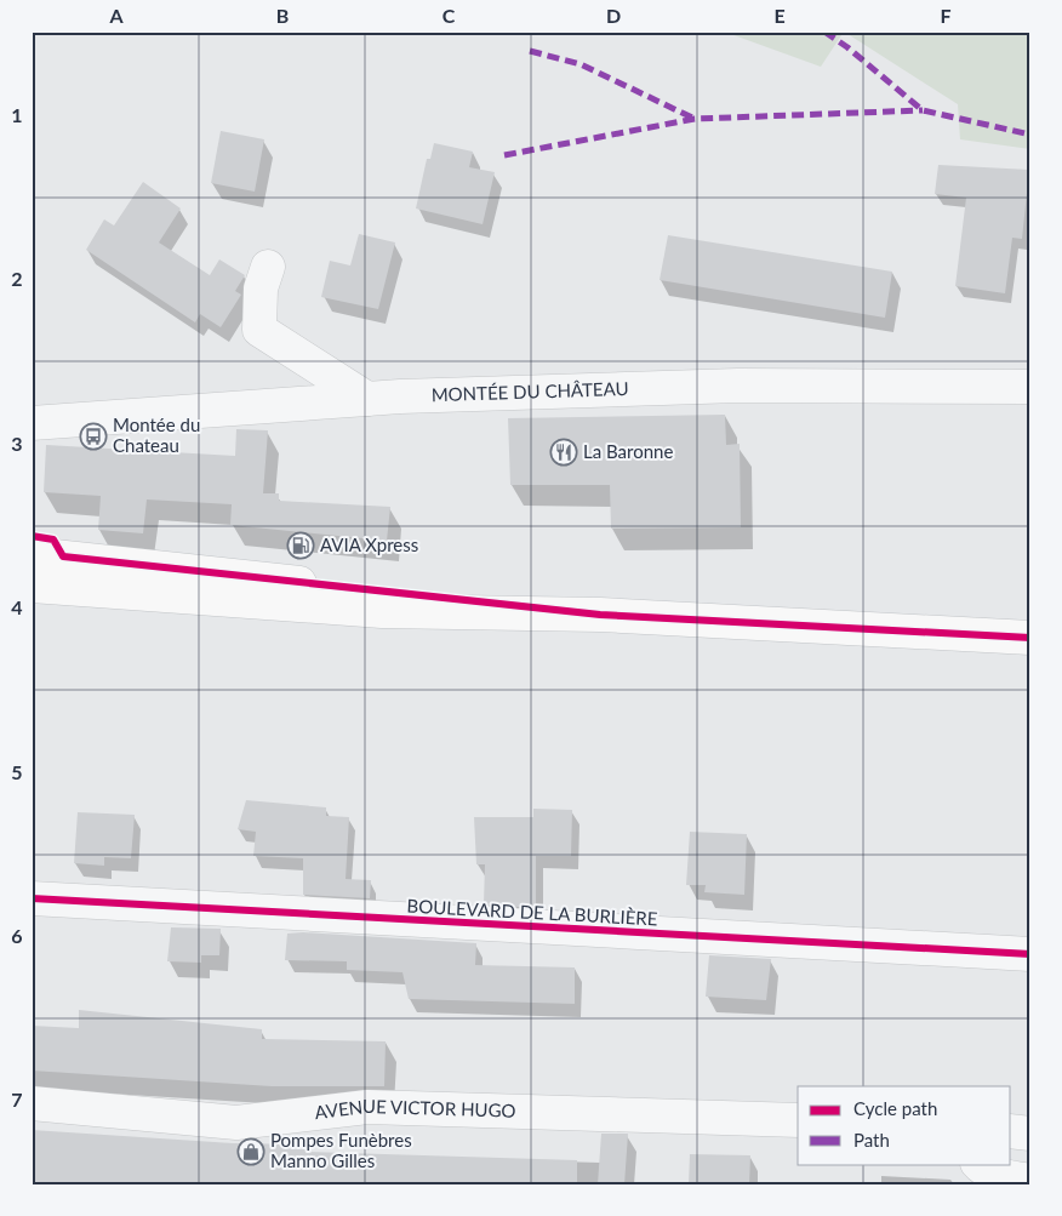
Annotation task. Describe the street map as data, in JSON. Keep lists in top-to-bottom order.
{
  "streets": {
    "street": ["MONTÉE DU CHÂTEAU", "BOULEVARD DE LA BURLIÈRE", "AVENUE VICTOR HUGO"]
  },
  "places": {
    "bus stop": ["Montée du Chateau"],
    "restaurant": ["La Baronne"],
    "fuel station": ["AVIA Xpress"],
    "shop": ["Pompes Funèbres Manno Gilles"]
  },
  "legend": ["Cycle path", "Path"],
  "grid": {
    "columns": [
      "A",
      "B",
      "C",
      "D",
      "E",
      "F"
    ],
    "rows": [
      "1",
      "2",
      "3",
      "4",
      "5",
      "6",
      "7"
    ]
  }
}
